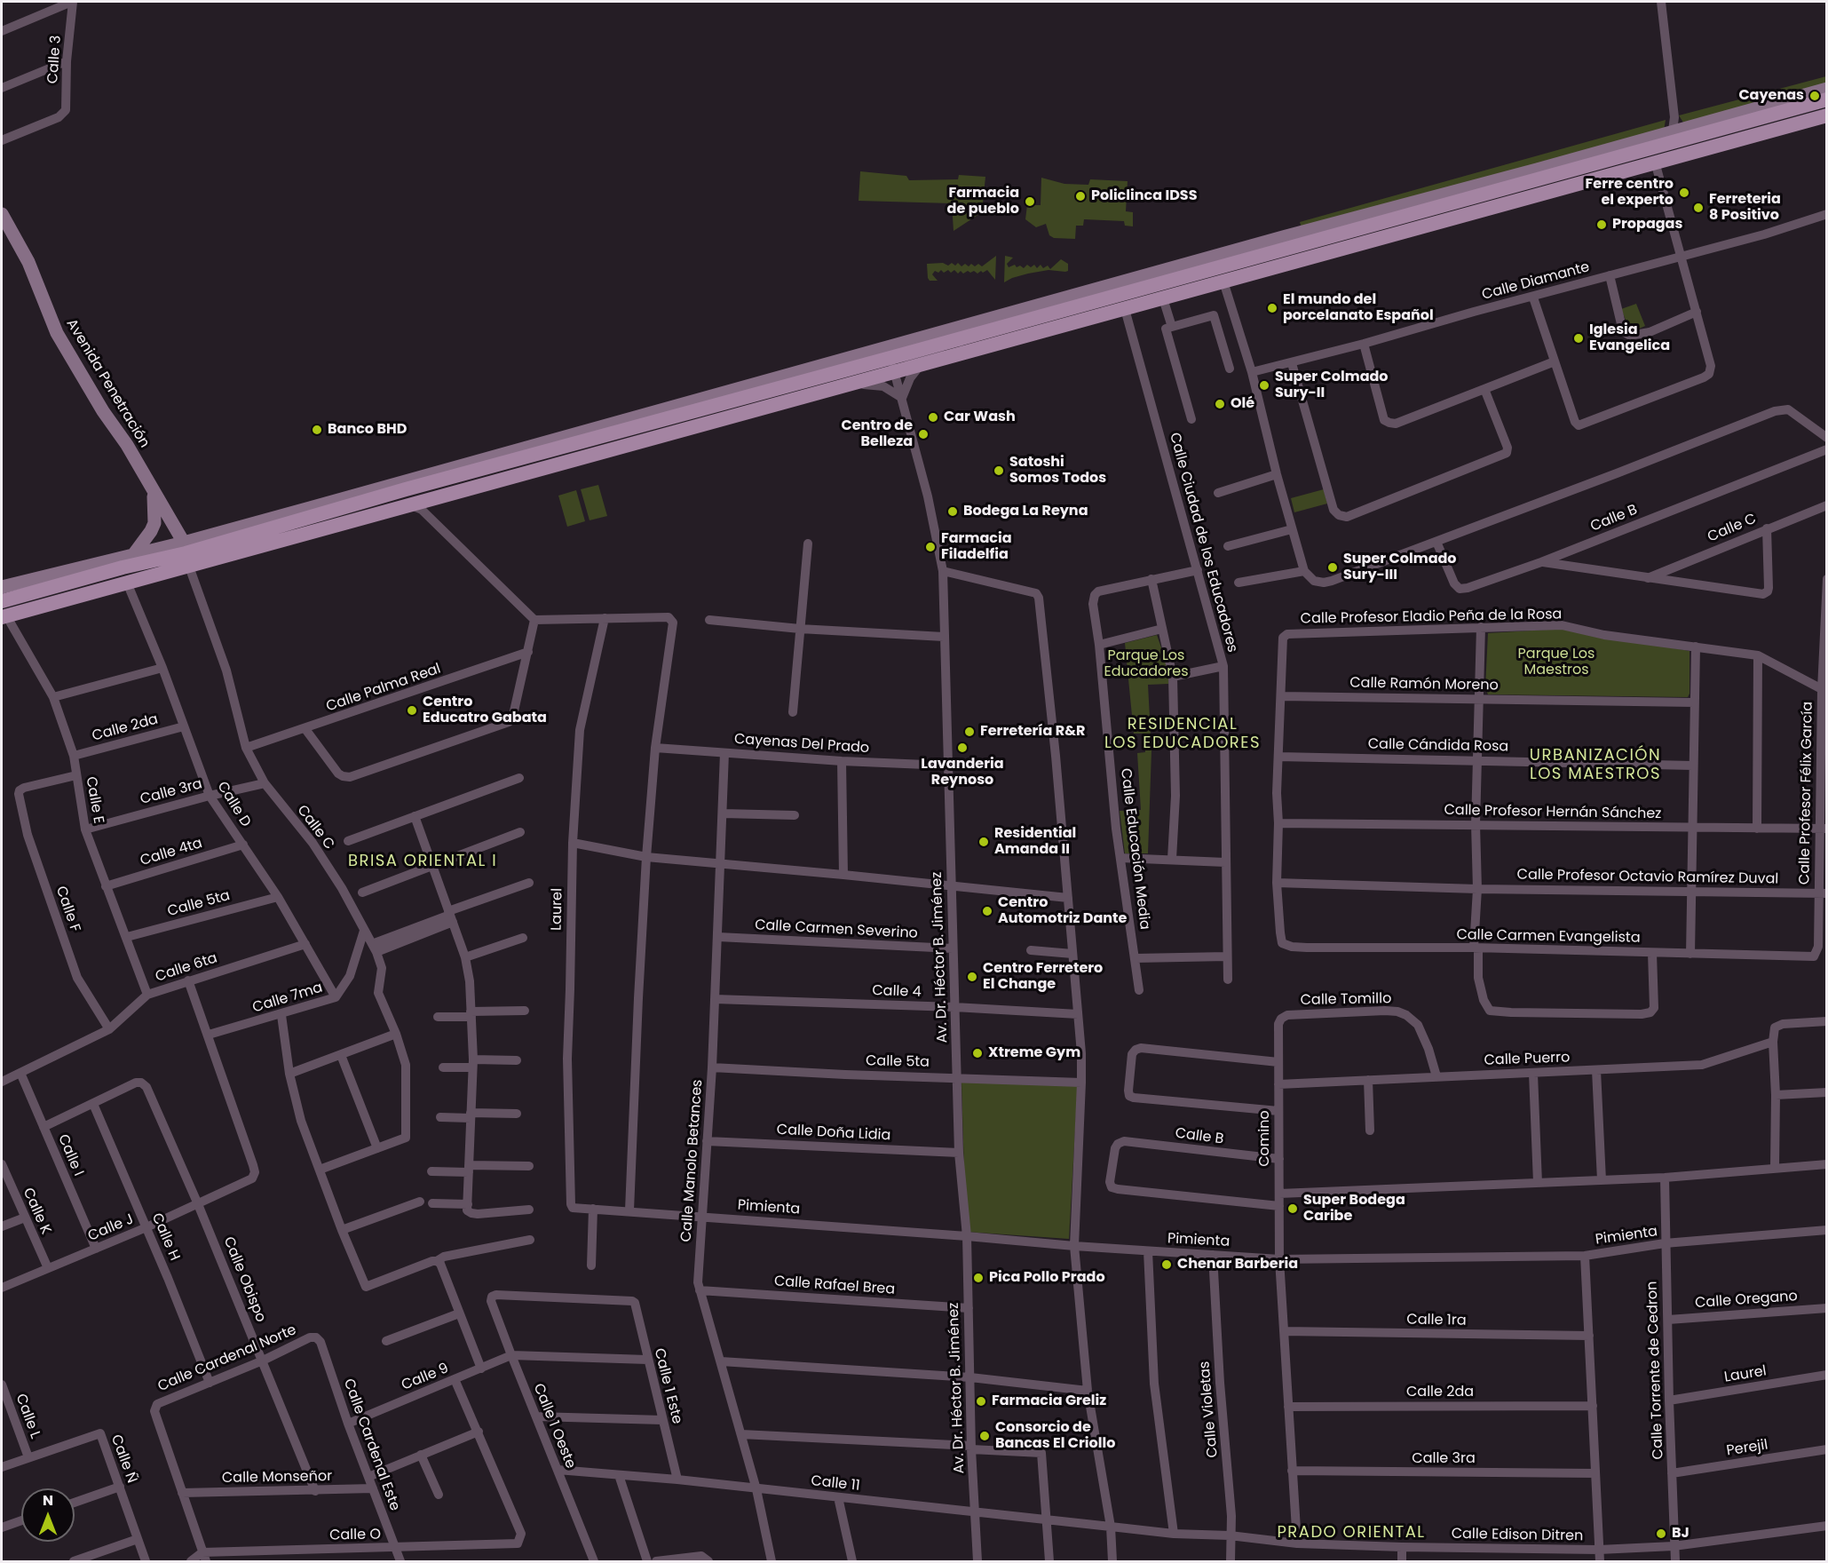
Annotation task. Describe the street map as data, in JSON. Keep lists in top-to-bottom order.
{
  "streets": {
    "street": [
      "Calle 3",
      "Calle Diamante",
      "Avenida Penetración",
      "Calle B",
      "Calle C",
      "Calle Ciudad de los Educadores",
      "Calle Profesor Eladio Peña de la Rosa",
      "Calle Ramón Moreno",
      "Calle Palma Real",
      "Calle 2da",
      "Cayenas Del Prado",
      "Calle Cándida Rosa",
      "Calle 3ra",
      "Calle Profesor Félix García",
      "Calle E",
      "Calle D",
      "Calle Profesor Hernán Sánchez",
      "Calle Educación Media",
      "Calle 4ta",
      "Calle Profesor Octavio Ramírez Duval",
      "Calle 5ta",
      "Calle F",
      "Laurel",
      "Calle Carmen Severino",
      "Calle Carmen Evangelista",
      "Av. Dr. Héctor B. Jiménez",
      "Calle 6ta",
      "Calle 4",
      "Calle 7ma",
      "Calle Tomillo",
      "Calle Puerro",
      "Calle Doña Lidia",
      "Comino",
      "Calle I",
      "Calle Manolo Betances",
      "Pimienta",
      "Calle K",
      "Calle J",
      "Calle H",
      "Calle Obispo",
      "Calle Rafael Brea",
      "Calle Oregano",
      "Calle 1ra",
      "Calle Cardenal Norte",
      "Calle Torrente de Cedron",
      "Calle 9",
      "Calle 1 Este",
      "Calle Violetas",
      "Calle L",
      "Calle 1 Oeste",
      "Calle Cardenal Este",
      "Perejil",
      "Calle Ñ",
      "Calle Monseñor",
      "Calle 11",
      "Calle O",
      "Calle Edison Ditren"
    ]
  },
  "crossings": [
    ["Avenida Penetración", "Calle C"],
    ["Calle B", "Comino"],
    ["Calle C", "Calle Palma Real"],
    ["Calle C", "Calle 3ra"],
    ["Calle C", "Calle 7ma"],
    ["Calle Ciudad de los Educadores", "Calle Educación Media"],
    ["Calle Profesor Eladio Peña de la Rosa", "Calle Ramón Moreno"],
    ["Calle Profesor Eladio Peña de la Rosa", "Calle Profesor Félix García"],
    ["Calle 2da", "Calle E"],
    ["Calle 2da", "Calle D"],
    ["Calle 2da", "Comino"],
    ["Cayenas Del Prado", "Av. Dr. Héctor B. Jiménez"],
    ["Cayenas Del Prado", "Calle Manolo Betances"],
    ["Calle 3ra", "Calle E"],
    ["Calle 3ra", "Calle D"],
    ["Calle 3ra", "Comino"],
    ["Calle Profesor Félix García", "Calle Profesor Hernán Sánchez"],
    ["Calle Profesor Félix García", "Calle Profesor Octavio Ramírez Duval"],
    ["Calle Profesor Félix García", "Calle Carmen Evangelista"],
    ["Calle E", "Calle 4ta"],
    ["Calle E", "Calle 5ta"],
    ["Calle E", "Calle F"],
    ["Calle E", "Calle 6ta"],
    ["Calle D", "Calle 4ta"],
    ["Calle D", "Calle 5ta"],
    ["Calle D", "Calle 6ta"],
    ["Calle D", "Calle 7ma"],
    ["Calle Profesor Octavio Ramírez Duval", "Calle Carmen Evangelista"],
    ["Calle 5ta", "Av. Dr. Héctor B. Jiménez"],
    ["Calle 5ta", "Calle Manolo Betances"],
    ["Calle F", "Calle 6ta"],
    ["Laurel", "Pimienta"],
    ["Laurel", "Calle Torrente de Cedron"],
    ["Calle Carmen Severino", "Av. Dr. Héctor B. Jiménez"],
    ["Calle Carmen Severino", "Calle Manolo Betances"],
    ["Av. Dr. Héctor B. Jiménez", "Calle 4"],
    ["Av. Dr. Héctor B. Jiménez", "Calle Doña Lidia"],
    ["Av. Dr. Héctor B. Jiménez", "Pimienta"],
    ["Av. Dr. Héctor B. Jiménez", "Calle Rafael Brea"],
    ["Av. Dr. Héctor B. Jiménez", "Calle 11"],
    ["Calle 6ta", "Calle I"],
    ["Calle 4", "Calle Manolo Betances"],
    ["Calle 7ma", "Calle J"],
    ["Calle Tomillo", "Calle Puerro"],
    ["Calle Tomillo", "Comino"],
    ["Calle Puerro", "Comino"],
    ["Calle Doña Lidia", "Calle Manolo Betances"],
    ["Comino", "Pimienta"],
    ["Comino", "Calle 1ra"],
    ["Comino", "Calle Edison Ditren"],
    ["Calle I", "Calle J"],
    ["Calle Manolo Betances", "Pimienta"],
    ["Calle Manolo Betances", "Calle Rafael Brea"],
    ["Calle Manolo Betances", "Calle 11"],
    ["Pimienta", "Calle Torrente de Cedron"],
    ["Pimienta", "Calle Violetas"],
    ["Calle K", "Calle J"],
    ["Calle J", "Calle H"],
    ["Calle J", "Calle Obispo"],
    ["Calle H", "Calle Obispo"],
    ["Calle H", "Calle Cardenal Norte"],
    ["Calle Obispo", "Calle Cardenal Norte"],
    ["Calle Obispo", "Calle Monseñor"],
    ["Calle Oregano", "Calle Torrente de Cedron"],
    ["Calle Cardenal Norte", "Calle Cardenal Este"],
    ["Calle Cardenal Norte", "Calle Monseñor"],
    ["Calle Torrente de Cedron", "Perejil"],
    ["Calle Torrente de Cedron", "Calle Edison Ditren"],
    ["Calle 9", "Calle 1 Oeste"],
    ["Calle 9", "Calle Cardenal Este"],
    ["Calle 1 Este", "Calle 1 Oeste"],
    ["Calle 1 Este", "Calle 11"],
    ["Calle Violetas", "Calle Edison Ditren"],
    ["Calle L", "Calle Ñ"],
    ["Calle 1 Oeste", "Calle 11"],
    ["Calle Cardenal Este", "Calle Monseñor"],
    ["Calle Cardenal Este", "Calle O"],
    ["Calle 11", "Calle Edison Ditren"]
  ],
  "districts": [
    "RESIDENCIAL LOS EDUCADORES",
    "URBANIZACIÓN LOS MAESTROS",
    "BRISA ORIENTAL I",
    "PRADO ORIENTAL"
  ],
  "parks": ["Parque Los Maestros", "Parque Los Educadores"],
  "places": [
    "Cayenas",
    "Ferre centro el experto",
    "Policlinca IDSS",
    "Farmacia de pueblo",
    "Ferreteria 8 Positivo",
    "Propagas",
    "El mundo del porcelanato Español",
    "Iglesia Evangelica",
    "Super Colmado Sury-II",
    "Olé",
    "Car Wash",
    "Banco BHD",
    "Centro de Belleza",
    "Satoshi Somos Todos",
    "Bodega La Reyna",
    "Farmacia Filadelfia",
    "Super Colmado Sury-III",
    "Centro Educatro Gabata",
    "Ferretería R&R",
    "Lavanderia Reynoso",
    "Residential Amanda II",
    "Centro Automotriz Dante",
    "Centro Ferretero El Change",
    "Xtreme Gym",
    "Super Bodega Caribe",
    "Chenar Barberia",
    "Pica Pollo Prado",
    "Farmacia Greliz",
    "Consorcio de Bancas El Criollo",
    "BJ"
  ],
  "north": "top"
}
